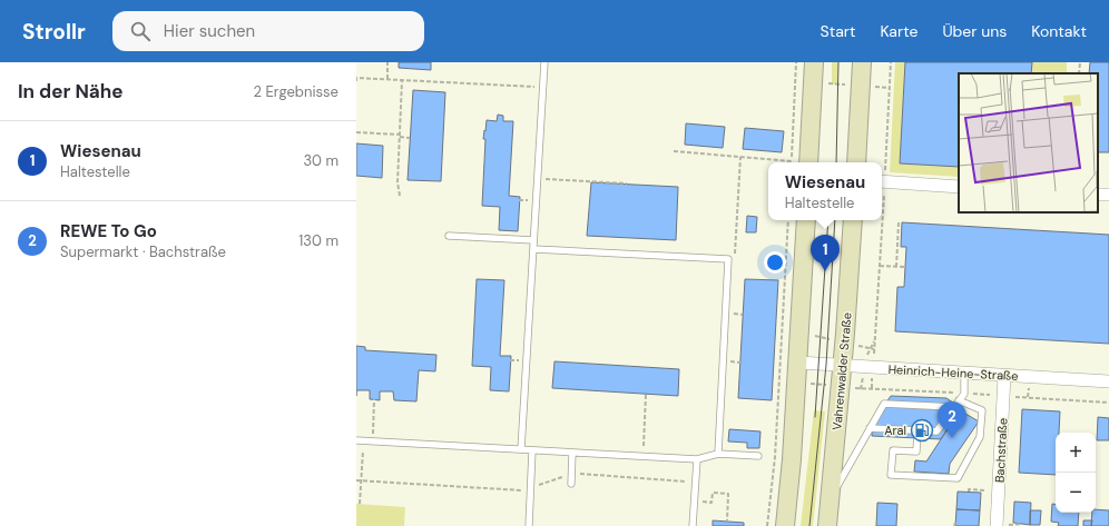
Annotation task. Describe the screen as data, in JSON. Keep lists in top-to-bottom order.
{
  "streets": {
    "main road": ["Vahrenwalder Straße"],
    "street": ["Heinrich-Heine-Straße", "Bachstraße"]
  },
  "crossings": [
    ["Vahrenwalder Straße", "Heinrich-Heine-Straße"],
    ["Heinrich-Heine-Straße", "Bachstraße"]
  ],
  "places": {
    "fuel station": ["Aral"]
  },
  "page": {
    "header": "Strollr",
    "search": "Hier suchen",
    "nav": [
      "Start",
      "Karte",
      "Über uns",
      "Kontakt"
    ],
    "heading": ["In der Nähe", "2 Ergebnisse"],
    "list": [
      {
        "mark": "1",
        "name": "Wiesenau",
        "note": "Haltestelle",
        "value": "30 m"
      },
      {
        "mark": "2",
        "name": "REWE To Go",
        "note": "Supermarkt · Bachstraße",
        "value": "130 m"
      }
    ],
    "popup": ["Wiesenau", "Haltestelle"],
    "pins": ["1", "2"],
    "map_buttons": ["+", "−"]
  }
}
